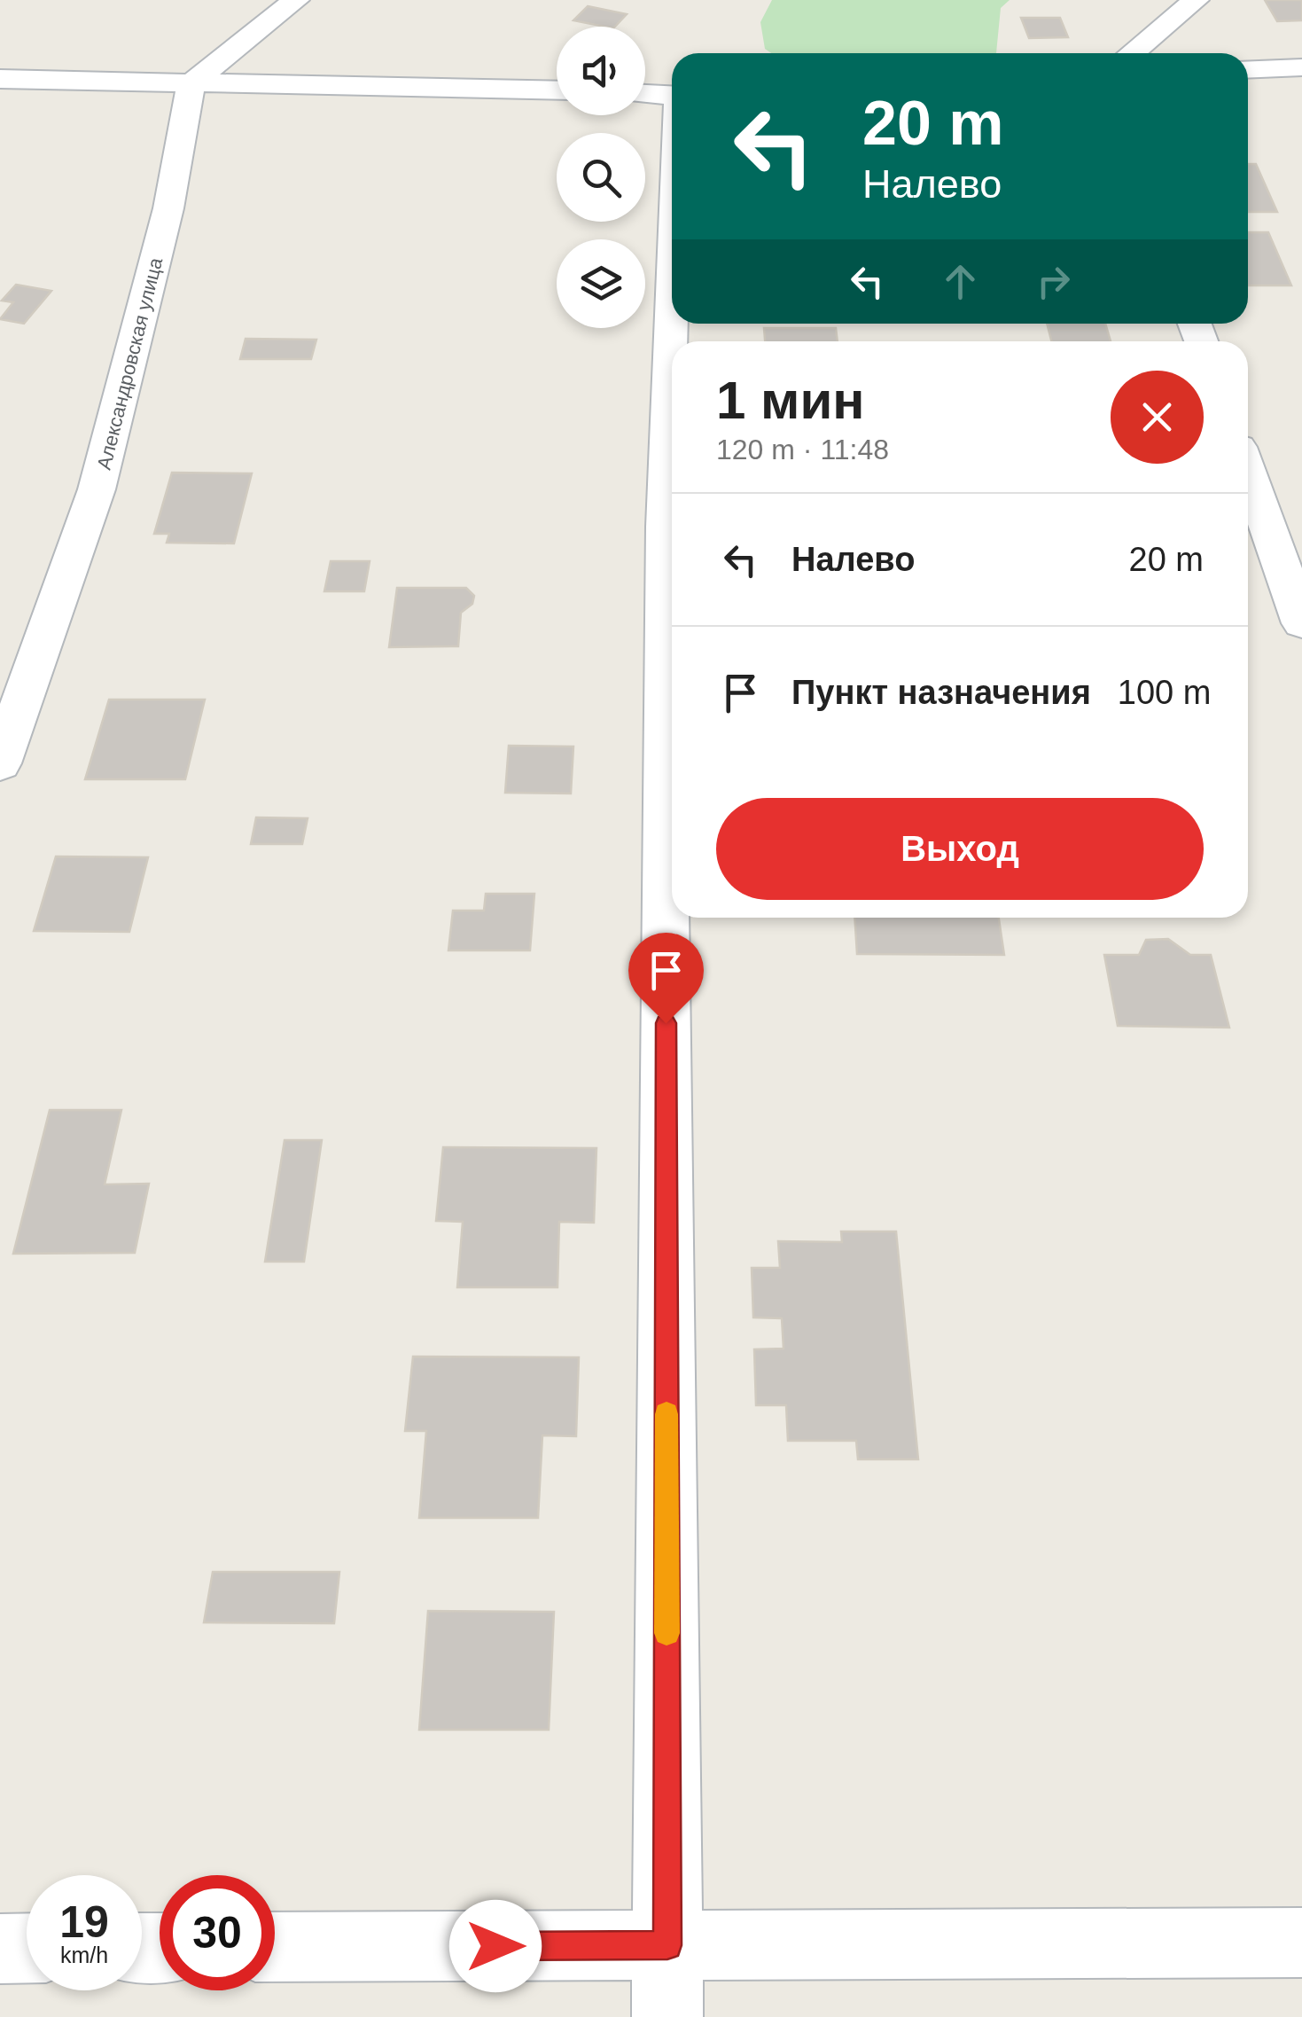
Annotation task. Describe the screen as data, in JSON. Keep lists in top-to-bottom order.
{
  "streets": {
    "street": ["Александровская улица"]
  },
  "page": {
    "turn": ["20 m", "Налево"],
    "heading": ["1 мин", "120 m · 11:48"],
    "list": [
      {
        "name": "Налево",
        "value": "20 m"
      },
      {
        "name": "Пункт назначения",
        "value": "100 m"
      }
    ],
    "buttons": "Выход",
    "speed": "19 km/h",
    "limit": "30"
  }
}
